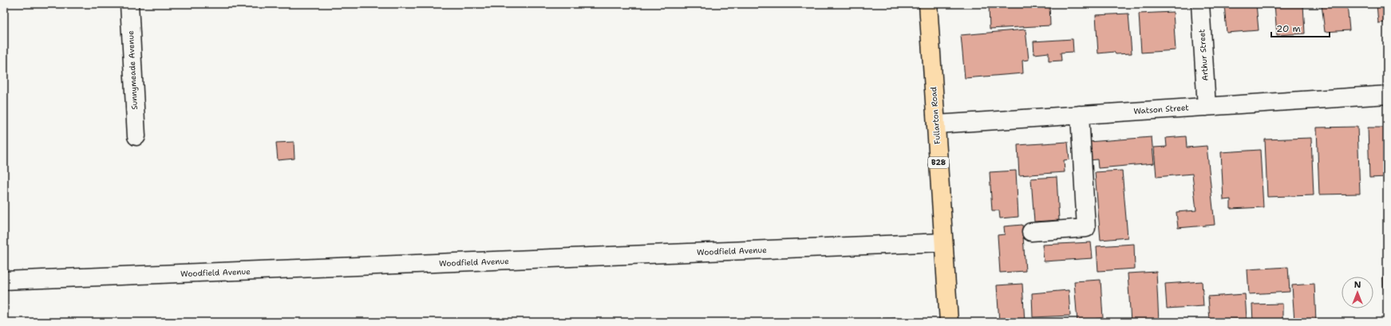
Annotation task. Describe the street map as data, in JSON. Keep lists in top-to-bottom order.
{
  "streets": {
    "main road": ["Fullarton Road", "B28"],
    "street": [
      "Arthur Street",
      "Sunnymeade Avenue",
      "Watson Street",
      "Woodfield Avenue"
    ]
  },
  "crossings": [
    ["Arthur Street", "Watson Street"],
    ["Watson Street", "Fullarton Road"],
    ["Fullarton Road", "Woodfield Avenue"]
  ],
  "scale_bar": "20 m",
  "north": "top"
}
